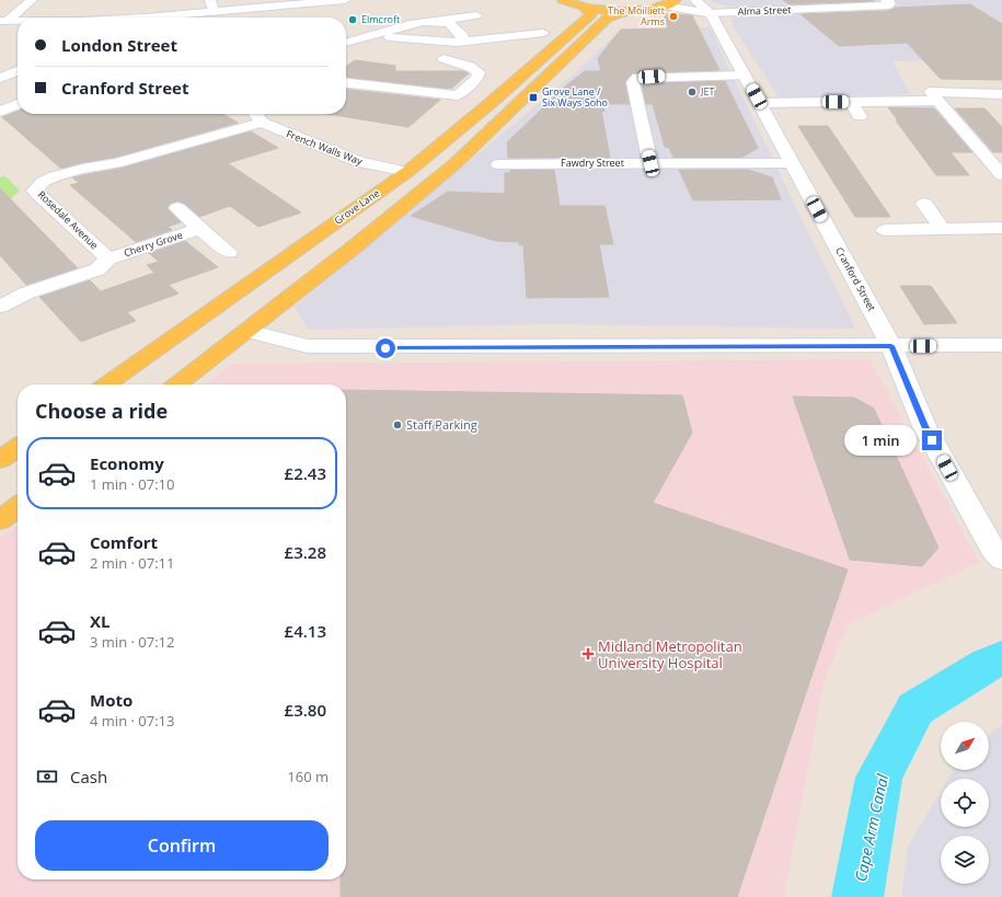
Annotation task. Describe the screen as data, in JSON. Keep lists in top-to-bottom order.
{
  "streets": {
    "main road": ["Grove Lane"],
    "street": [
      "Alma Street",
      "French Walls Way",
      "Fawdry Street",
      "Rosedale Avenue",
      "Cherry Grove",
      "Cranford Street"
    ]
  },
  "crossings": [
    ["Alma Street", "Cranford Street"],
    ["French Walls Way", "Grove Lane"],
    ["French Walls Way", "Rosedale Avenue"],
    ["Fawdry Street", "Cranford Street"],
    ["Rosedale Avenue", "Cherry Grove"]
  ],
  "water": ["Cape Arm Canal"],
  "places": {
    "other": [
      "The Moilliett Arms",
      "Elmcroft",
      "JET",
      "Staff Parking"
    ],
    "transit": ["Grove Lane / Six Ways Soho"],
    "health": ["Midland Metropolitan University Hospital"]
  },
  "north": "top right",
  "page": {
    "banner": ["London Street", "Cranford Street"],
    "heading": "Choose a ride",
    "bubble": "1 min",
    "list": [
      {
        "name": "Economy",
        "note": "1 min · 07:10",
        "value": "£2.43"
      },
      {
        "name": "Comfort",
        "note": "2 min · 07:11",
        "value": "£3.28"
      },
      {
        "name": "XL",
        "note": "3 min · 07:12",
        "value": "£4.13"
      },
      {
        "name": "Moto",
        "note": "4 min · 07:13",
        "value": "£3.80"
      }
    ],
    "pay": ["Cash", "160 m"],
    "buttons": "Confirm"
  }
}
